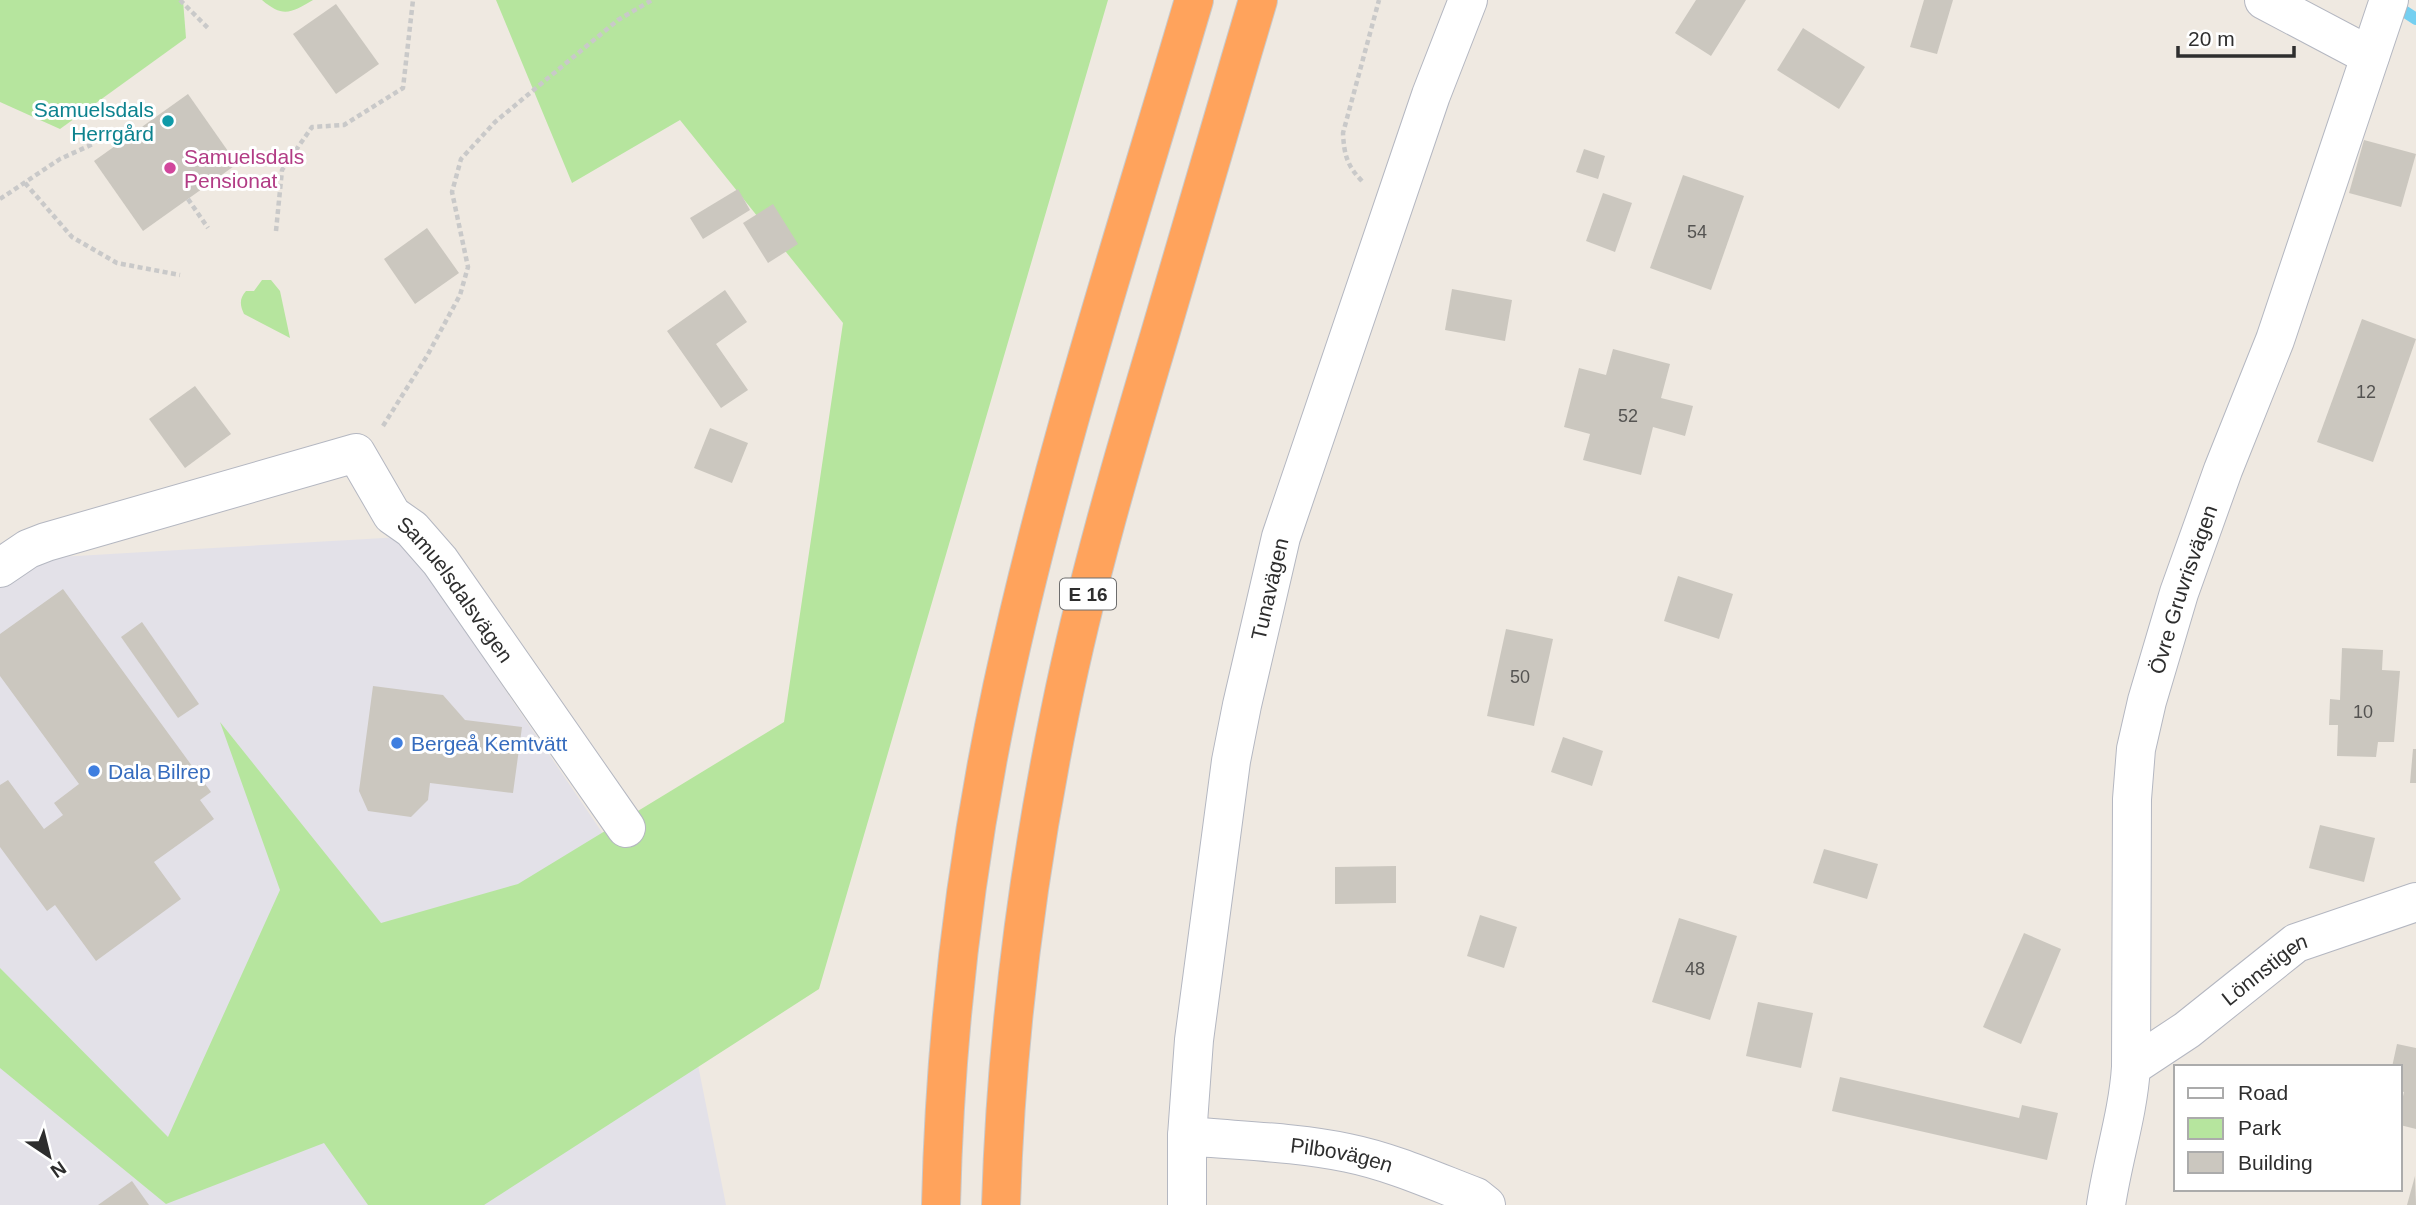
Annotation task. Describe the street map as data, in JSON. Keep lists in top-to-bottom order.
{
  "streets": {
    "highway": ["E 16"],
    "street": [
      "Tunavägen",
      "Övre Gruvrisvägen",
      "Samuelsdalsvägen",
      "Lönnstigen",
      "Pilbovägen"
    ]
  },
  "crossings": [
    ["Tunavägen", "Pilbovägen"],
    ["Övre Gruvrisvägen", "Lönnstigen"]
  ],
  "places": [
    "Samuelsdals Herrgård",
    "Samuelsdals Pensionat",
    "Bergeå Kemtvätt",
    "Dala Bilrep"
  ],
  "house_numbers": [
    "54",
    "12",
    "52",
    "50",
    "10",
    "48"
  ],
  "legend": ["Road", "Park", "Building"],
  "scale_bar": "20 m",
  "north": "bottom right"
}
